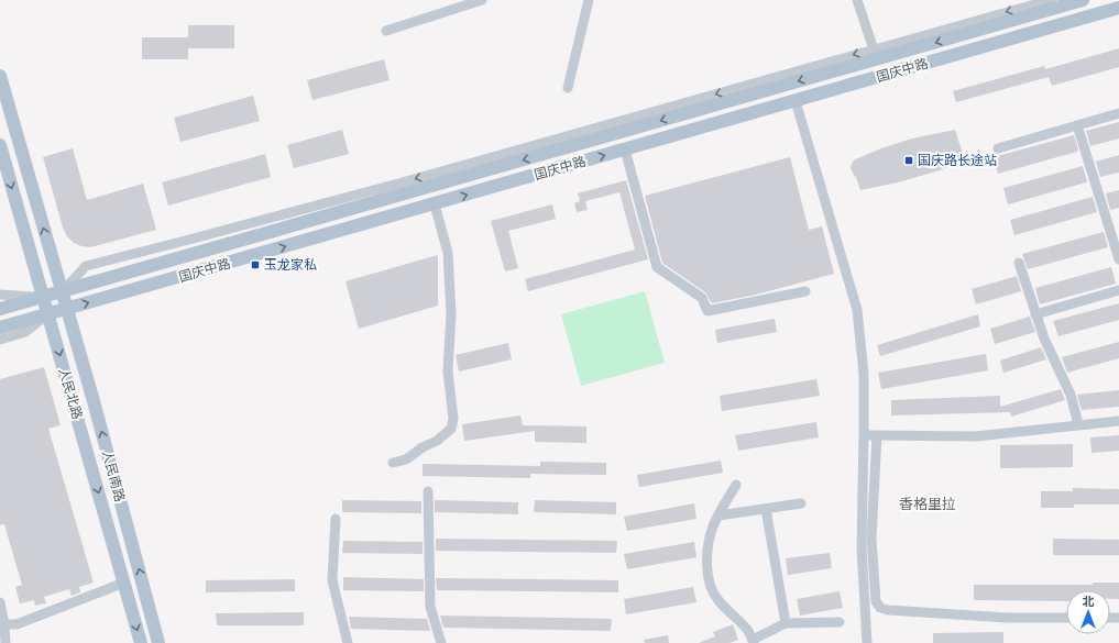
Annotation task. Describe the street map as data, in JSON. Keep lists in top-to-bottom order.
{
  "streets": {
    "main road": ["国庆中路", "人民北路", "人民南路"]
  },
  "crossings": [
    ["国庆中路", "人民北路"],
    ["国庆中路", "人民南路"]
  ],
  "one_way": ["人民南路"],
  "districts": ["香格里拉"],
  "places": {
    "transit": ["国庆路长途站", "玉龙家私"]
  },
  "north": "top"
}
